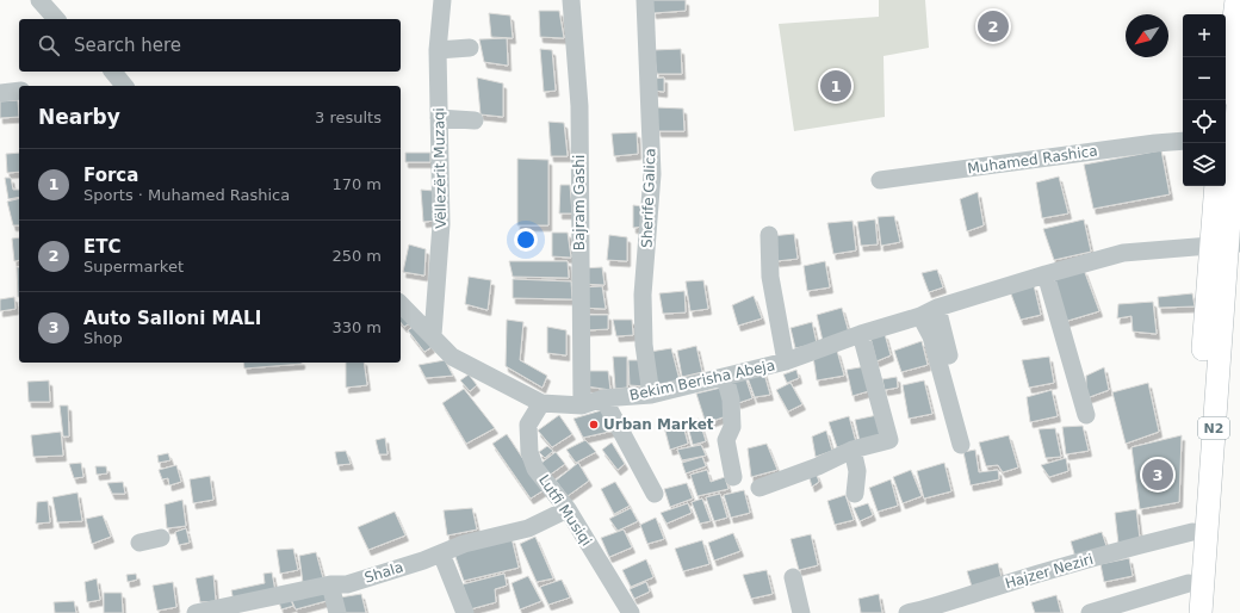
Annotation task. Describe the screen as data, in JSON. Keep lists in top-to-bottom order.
{
  "streets": {
    "main road": ["N2"],
    "street": [
      "Muhamed Rashica",
      "Vëllezërit Muzaqi",
      "Sherife Galica",
      "Bajram Gashi",
      "Bekim Berisha Abeja",
      "Lutfi Musiqi",
      "Hajzer Neziri",
      "Shala"
    ]
  },
  "crossings": [
    ["Vëllezërit Muzaqi", "Bekim Berisha Abeja"],
    ["Sherife Galica", "Bekim Berisha Abeja"],
    ["Bajram Gashi", "Bekim Berisha Abeja"],
    ["Bekim Berisha Abeja", "N2"],
    ["Bekim Berisha Abeja", "Lutfi Musiqi"],
    ["N2", "Hajzer Neziri"],
    ["Lutfi Musiqi", "Shala"]
  ],
  "places": ["Urban Market"],
  "north": "bottom left",
  "page": {
    "pins": ["2", "1", "3"],
    "map_buttons": ["+", "−"],
    "search": "Search here",
    "heading": ["Nearby", "3 results"],
    "list": [
      {
        "mark": "1",
        "name": "Forca",
        "note": "Sports · Muhamed Rashica",
        "value": "170 m"
      },
      {
        "mark": "2",
        "name": "ETC",
        "note": "Supermarket",
        "value": "250 m"
      },
      {
        "mark": "3",
        "name": "Auto Salloni MALI",
        "note": "Shop",
        "value": "330 m"
      }
    ]
  }
}
